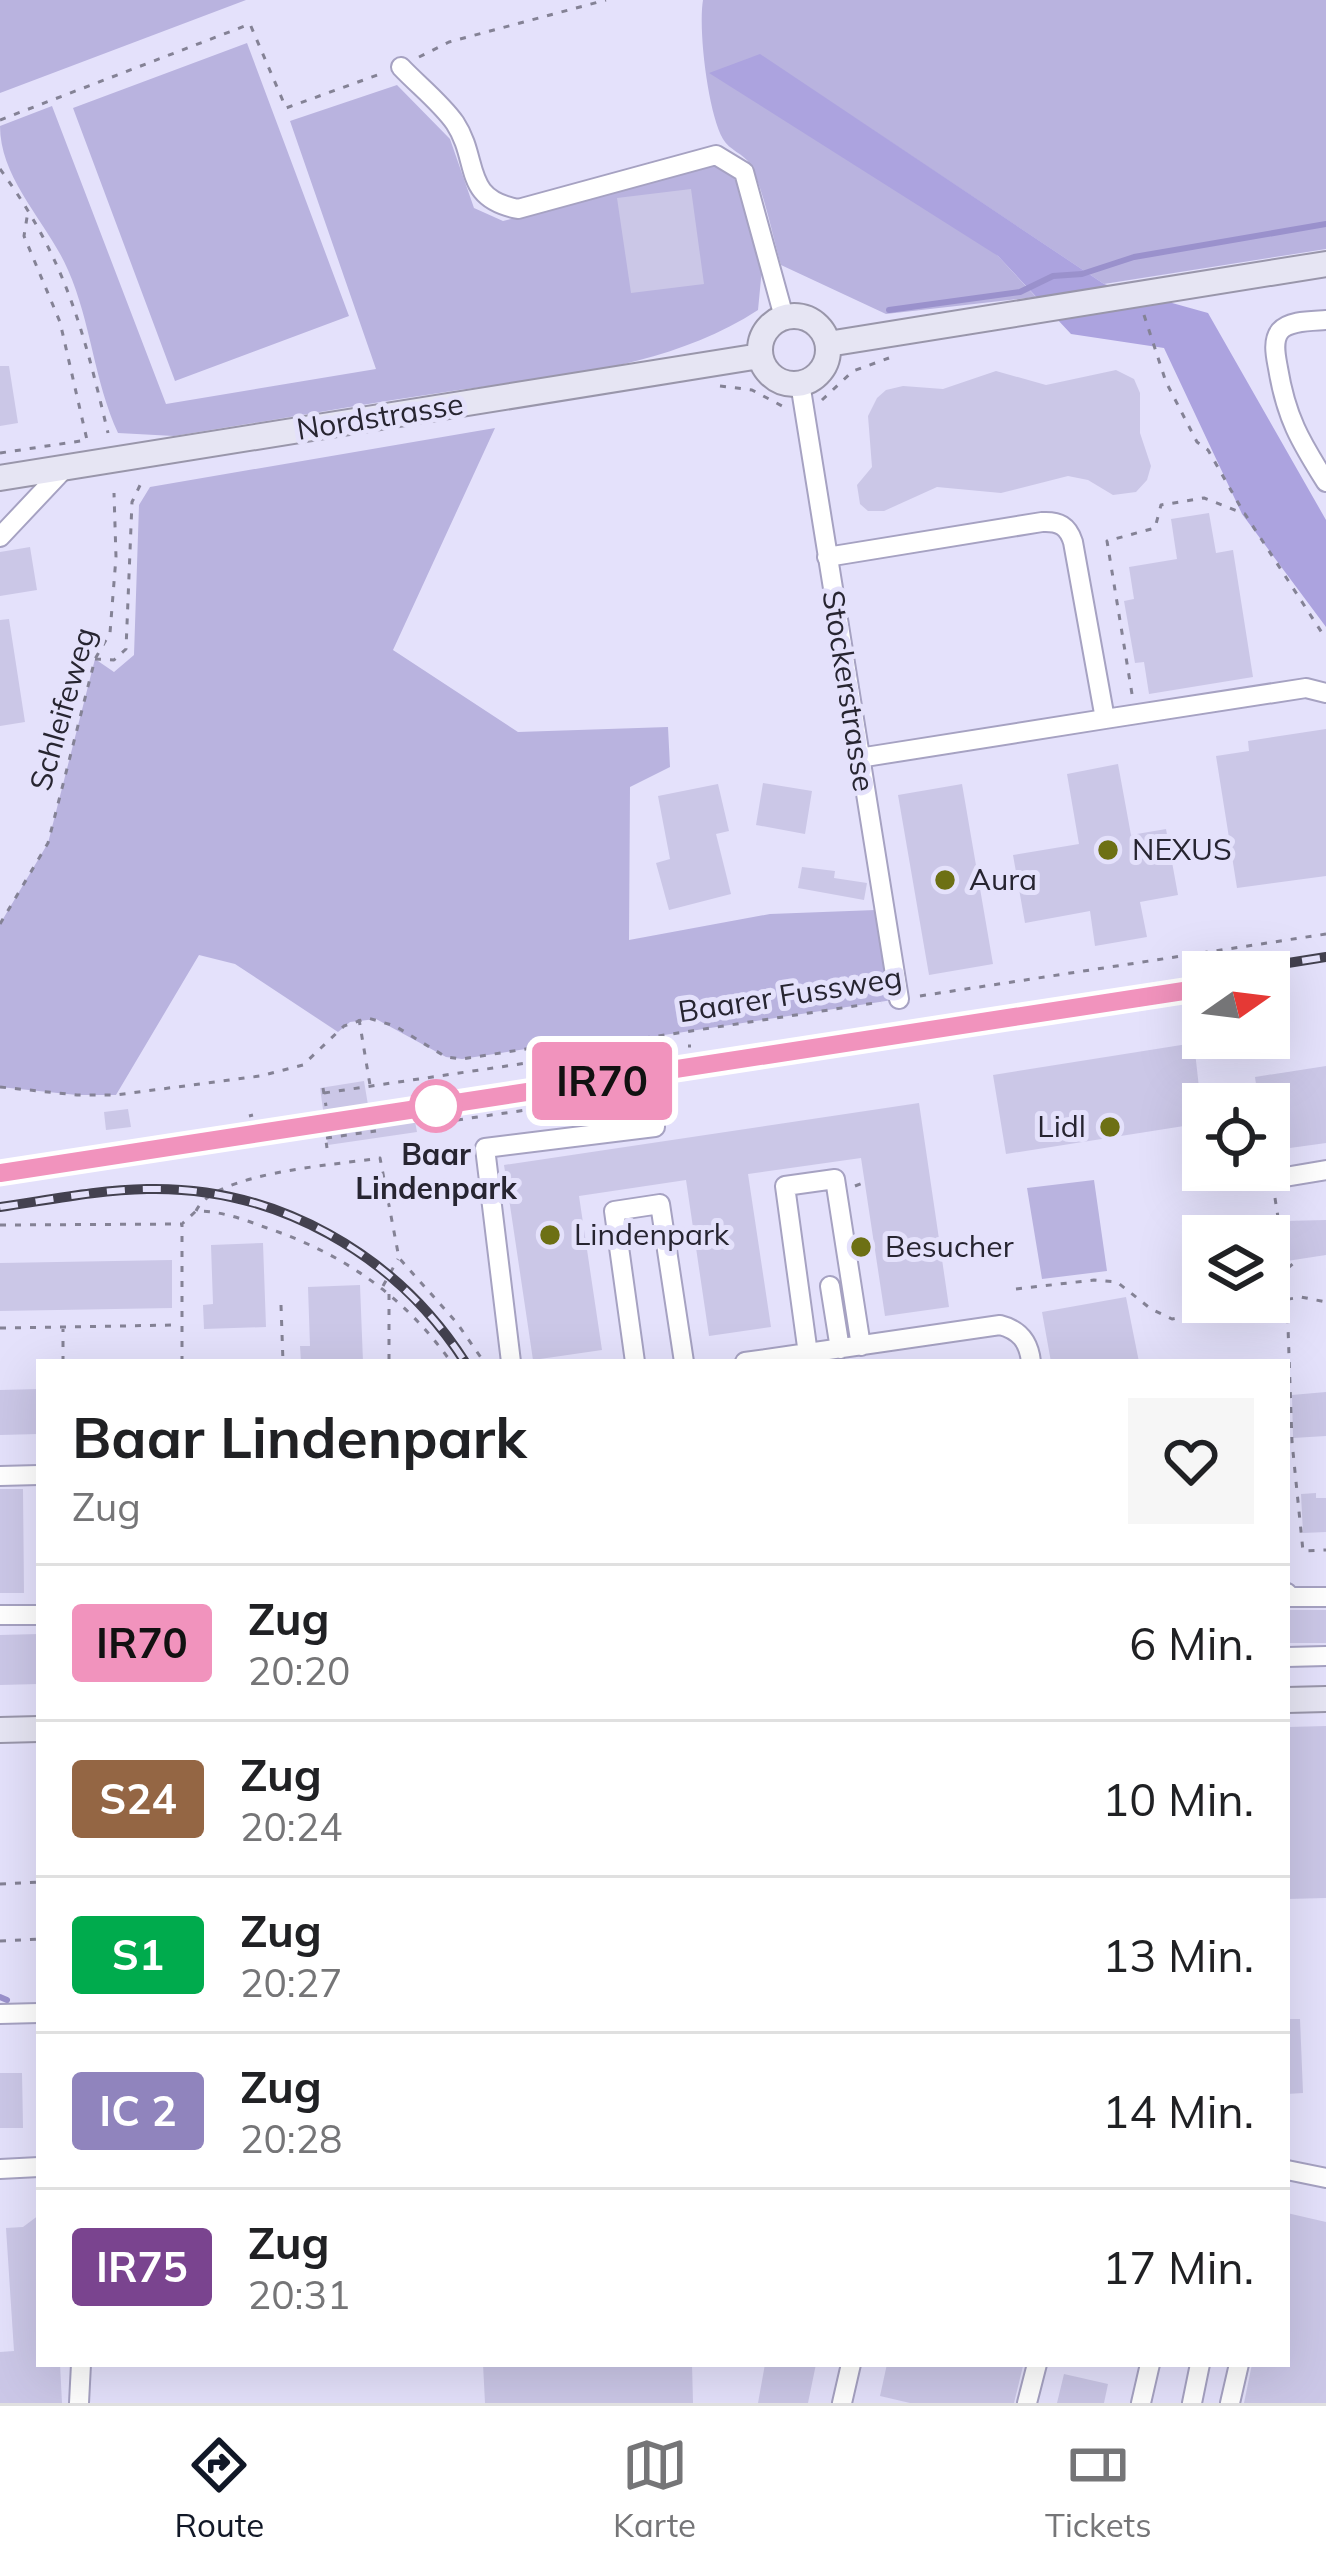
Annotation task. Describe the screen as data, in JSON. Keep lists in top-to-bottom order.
{
  "streets": {
    "main road": ["Nordstrasse"],
    "street": ["Stockerstrasse"],
    "path": ["Schleifeweg", "Baarer Fussweg"]
  },
  "crossings": [
    ["Nordstrasse", "Stockerstrasse"],
    ["Stockerstrasse", "Baarer Fussweg"]
  ],
  "places": [
    "NEXUS",
    "Aura",
    "Baar Lindenpark",
    "Lidl",
    "Lindenpark",
    "Besucher"
  ],
  "north": "right",
  "page": {
    "on_map": "IR70",
    "heading": ["Baar Lindenpark", "Zug"],
    "list": [
      {
        "mark": "IR70",
        "name": "Zug",
        "note": "20:20",
        "value": "6 Min."
      },
      {
        "mark": "S24",
        "name": "Zug",
        "note": "20:24",
        "value": "10 Min."
      },
      {
        "mark": "S1",
        "name": "Zug",
        "note": "20:27",
        "value": "13 Min."
      },
      {
        "mark": "IC 2",
        "name": "Zug",
        "note": "20:28",
        "value": "14 Min."
      },
      {
        "mark": "IR75",
        "name": "Zug",
        "note": "20:31",
        "value": "17 Min."
      }
    ],
    "tabs": ["Route", "Karte", "Tickets"]
  }
}
